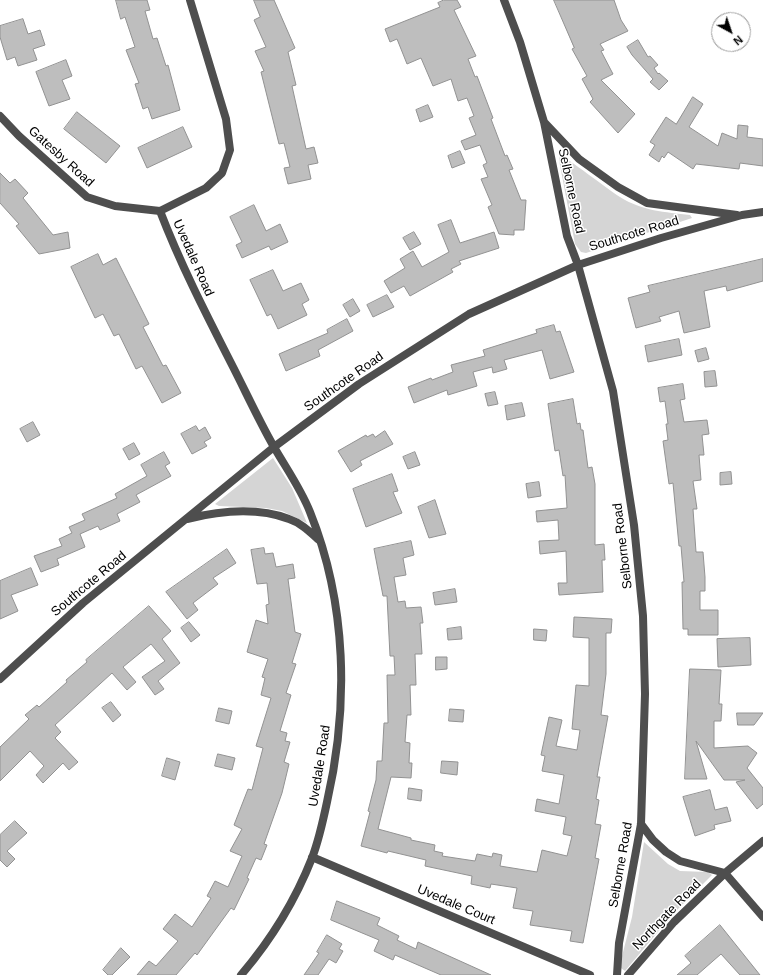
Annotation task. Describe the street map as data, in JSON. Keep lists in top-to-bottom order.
{
  "streets": {
    "street": [
      "Gatesby Road",
      "Selborne Road",
      "Southcote Road",
      "Uvedale Road",
      "Uvedale Court",
      "Northgate Road"
    ]
  },
  "crossings": [
    ["Gatesby Road", "Uvedale Road"],
    ["Selborne Road", "Southcote Road"],
    ["Selborne Road", "Northgate Road"],
    ["Southcote Road", "Uvedale Road"],
    ["Uvedale Road", "Uvedale Court"]
  ],
  "north": "bottom right"
}
